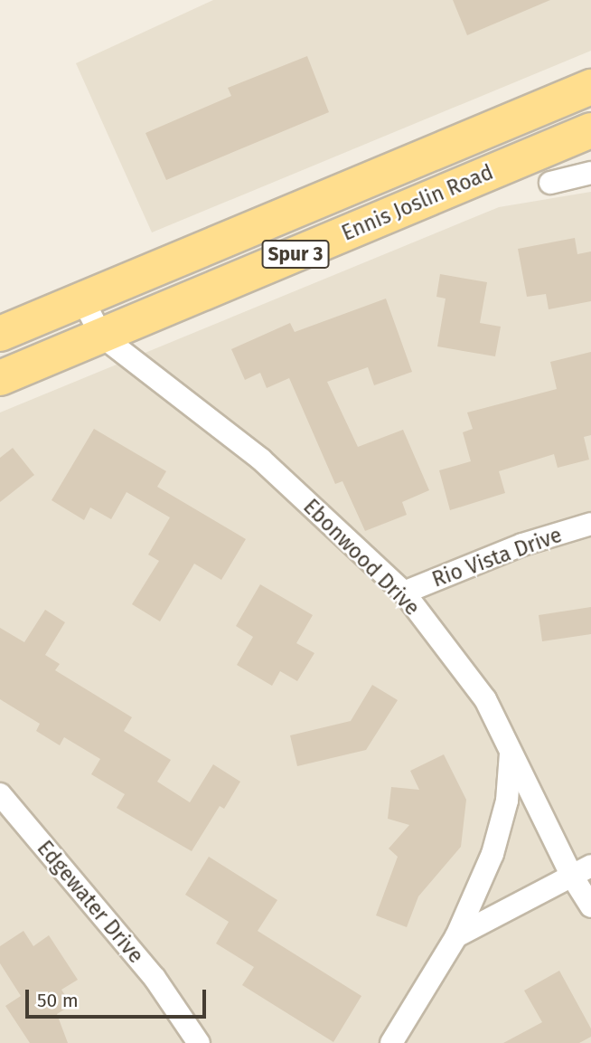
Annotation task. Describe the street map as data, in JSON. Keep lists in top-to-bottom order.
{
  "streets": {
    "main road": ["Ennis Joslin Road", "Spur 3"],
    "street": ["Ebonwood Drive", "Rio Vista Drive", "Edgewater Drive"]
  },
  "crossings": [
    ["Ennis Joslin Road", "Ebonwood Drive"],
    ["Ebonwood Drive", "Rio Vista Drive"]
  ],
  "scale_bar": "50 m"
}
